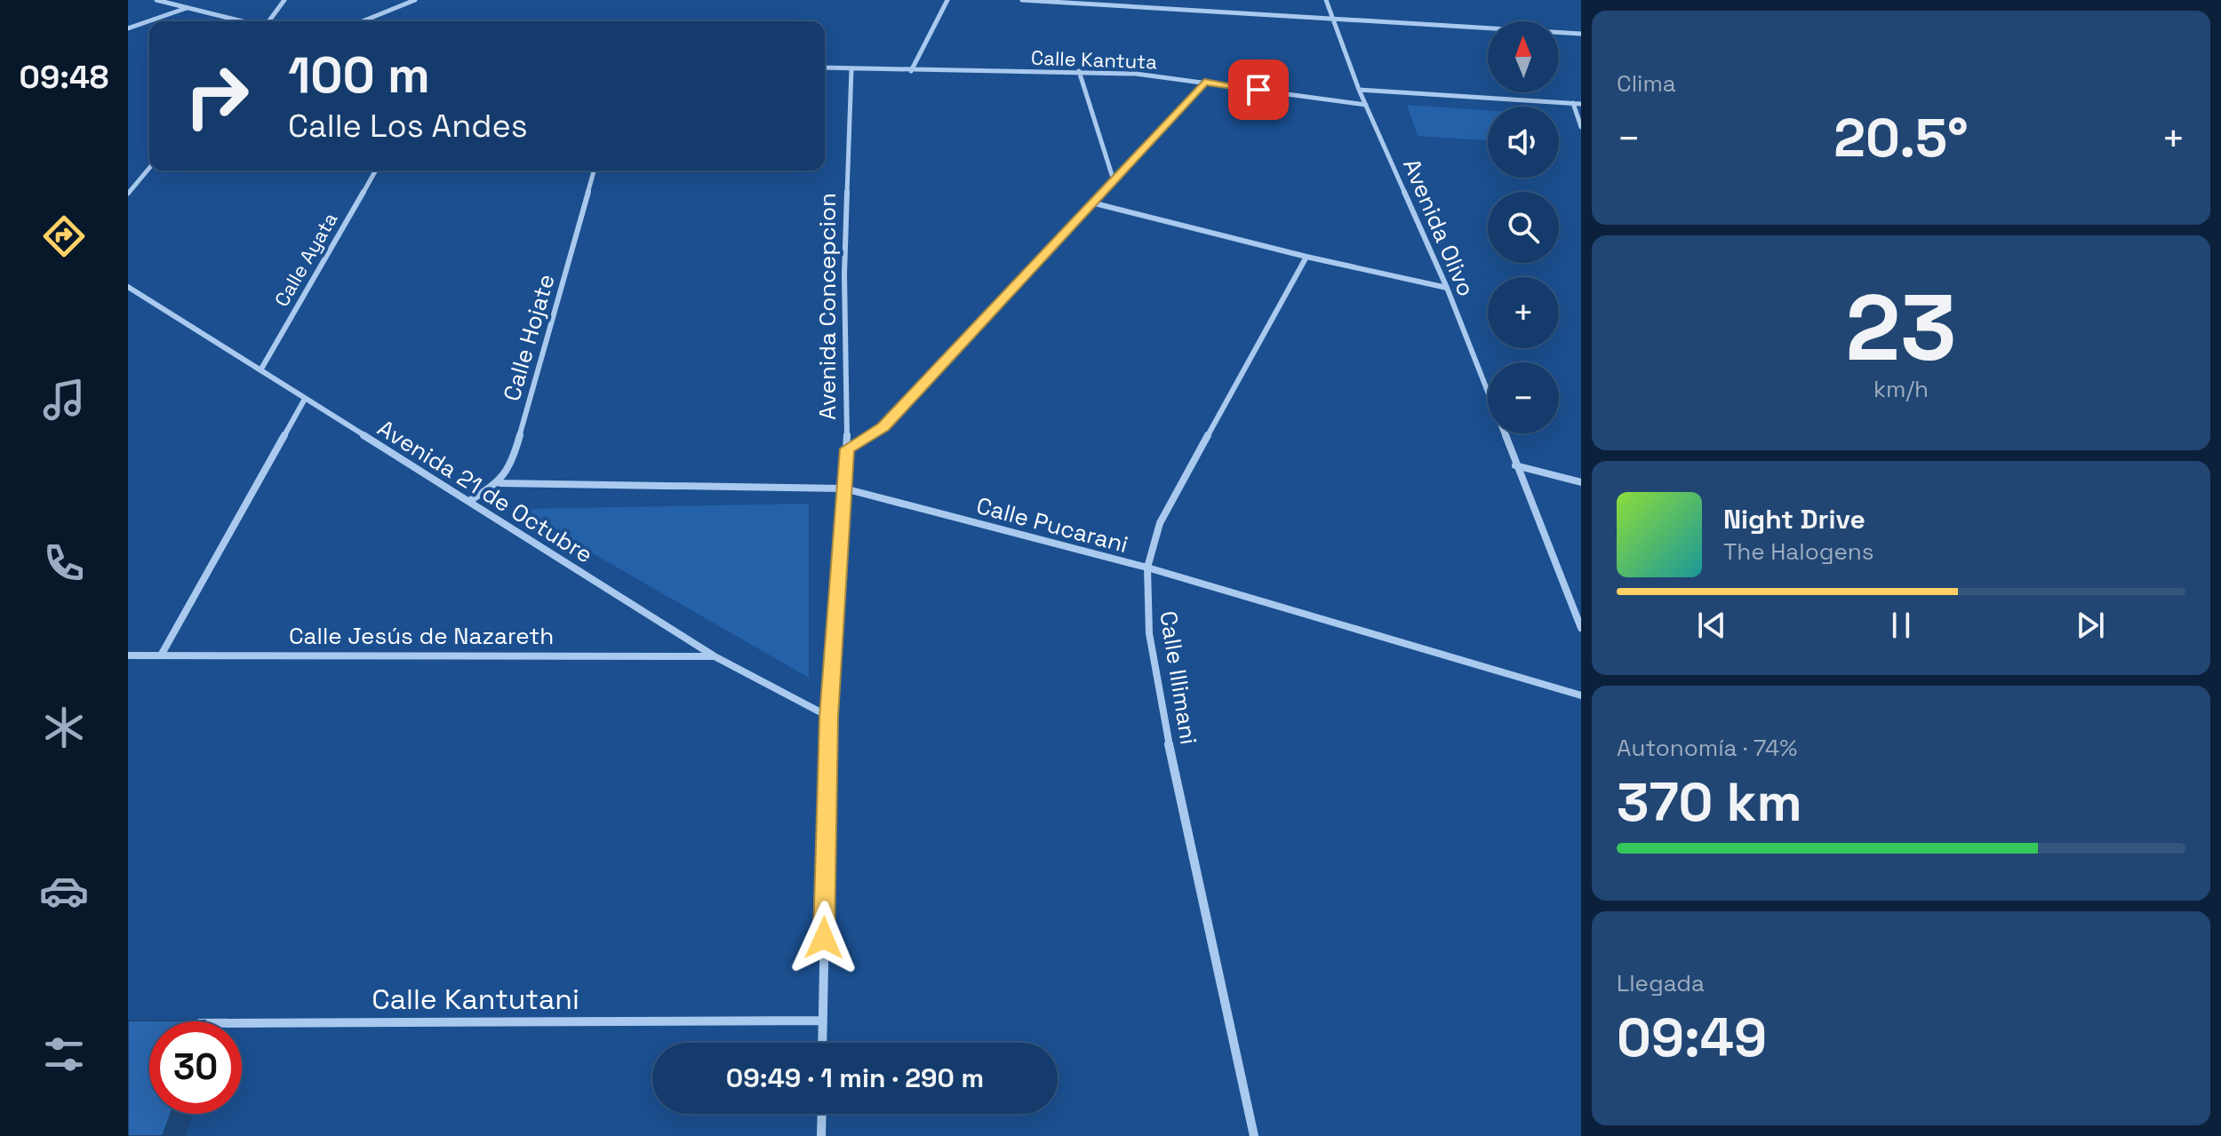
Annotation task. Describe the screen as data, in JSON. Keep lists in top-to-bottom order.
{
  "streets": {
    "street": [
      "Calle Kantuta",
      "Avenida Olivo",
      "Calle Ayata",
      "Avenida Concepcion",
      "Calle Hojate",
      "Avenida 21 de Octubre",
      "Calle Pucarani",
      "Calle Jesús de Nazareth",
      "Calle Illimani",
      "Calle Kantutani"
    ]
  },
  "crossings": [
    ["Calle Kantuta", "Avenida Olivo"],
    ["Calle Kantuta", "Avenida Concepcion"],
    ["Calle Ayata", "Avenida 21 de Octubre"],
    ["Avenida Concepcion", "Avenida 21 de Octubre"],
    ["Avenida Concepcion", "Calle Pucarani"],
    ["Avenida Concepcion", "Calle Kantutani"],
    ["Calle Hojate", "Calle Pucarani"],
    ["Avenida 21 de Octubre", "Calle Jesús de Nazareth"],
    ["Calle Pucarani", "Calle Illimani"]
  ],
  "north": "top",
  "page": {
    "tabs": "09:48",
    "tile": [
      "Clima",
      ["23", "km/h"],
      ["Autonomía · 74%", "370 km"],
      ["Llegada", "09:49"]
    ],
    "map_buttons": ["+", "−"],
    "turn": ["100 m", "Calle Los Andes"],
    "heat": ["−", "20.5°", "+"],
    "song": ["Night Drive", "The Halogens"],
    "limit": "30",
    "trip": "09:49 · 1 min · 290 m"
  }
}
